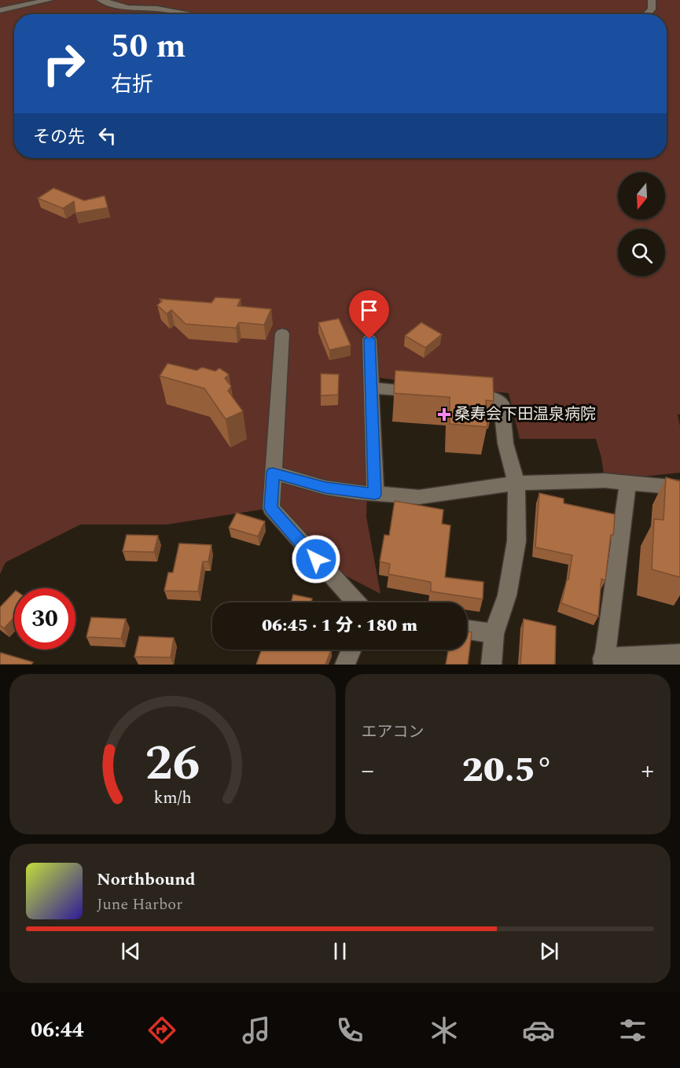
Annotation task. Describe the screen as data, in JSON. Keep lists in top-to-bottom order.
{
  "places": {
    "health": ["桑寿会下田温泉病院"]
  },
  "north": "bottom",
  "page": {
    "turn": ["50 m", "右折"],
    "then": "その先",
    "limit": "30",
    "trip": "06:45 · 1 分 · 180 m",
    "tile": "エアコン",
    "heat": ["−", "20.5°", "+"],
    "song": ["Northbound", "June Harbor"],
    "tabs": "06:44",
    "gauge": ["26", "km/h"]
  }
}
